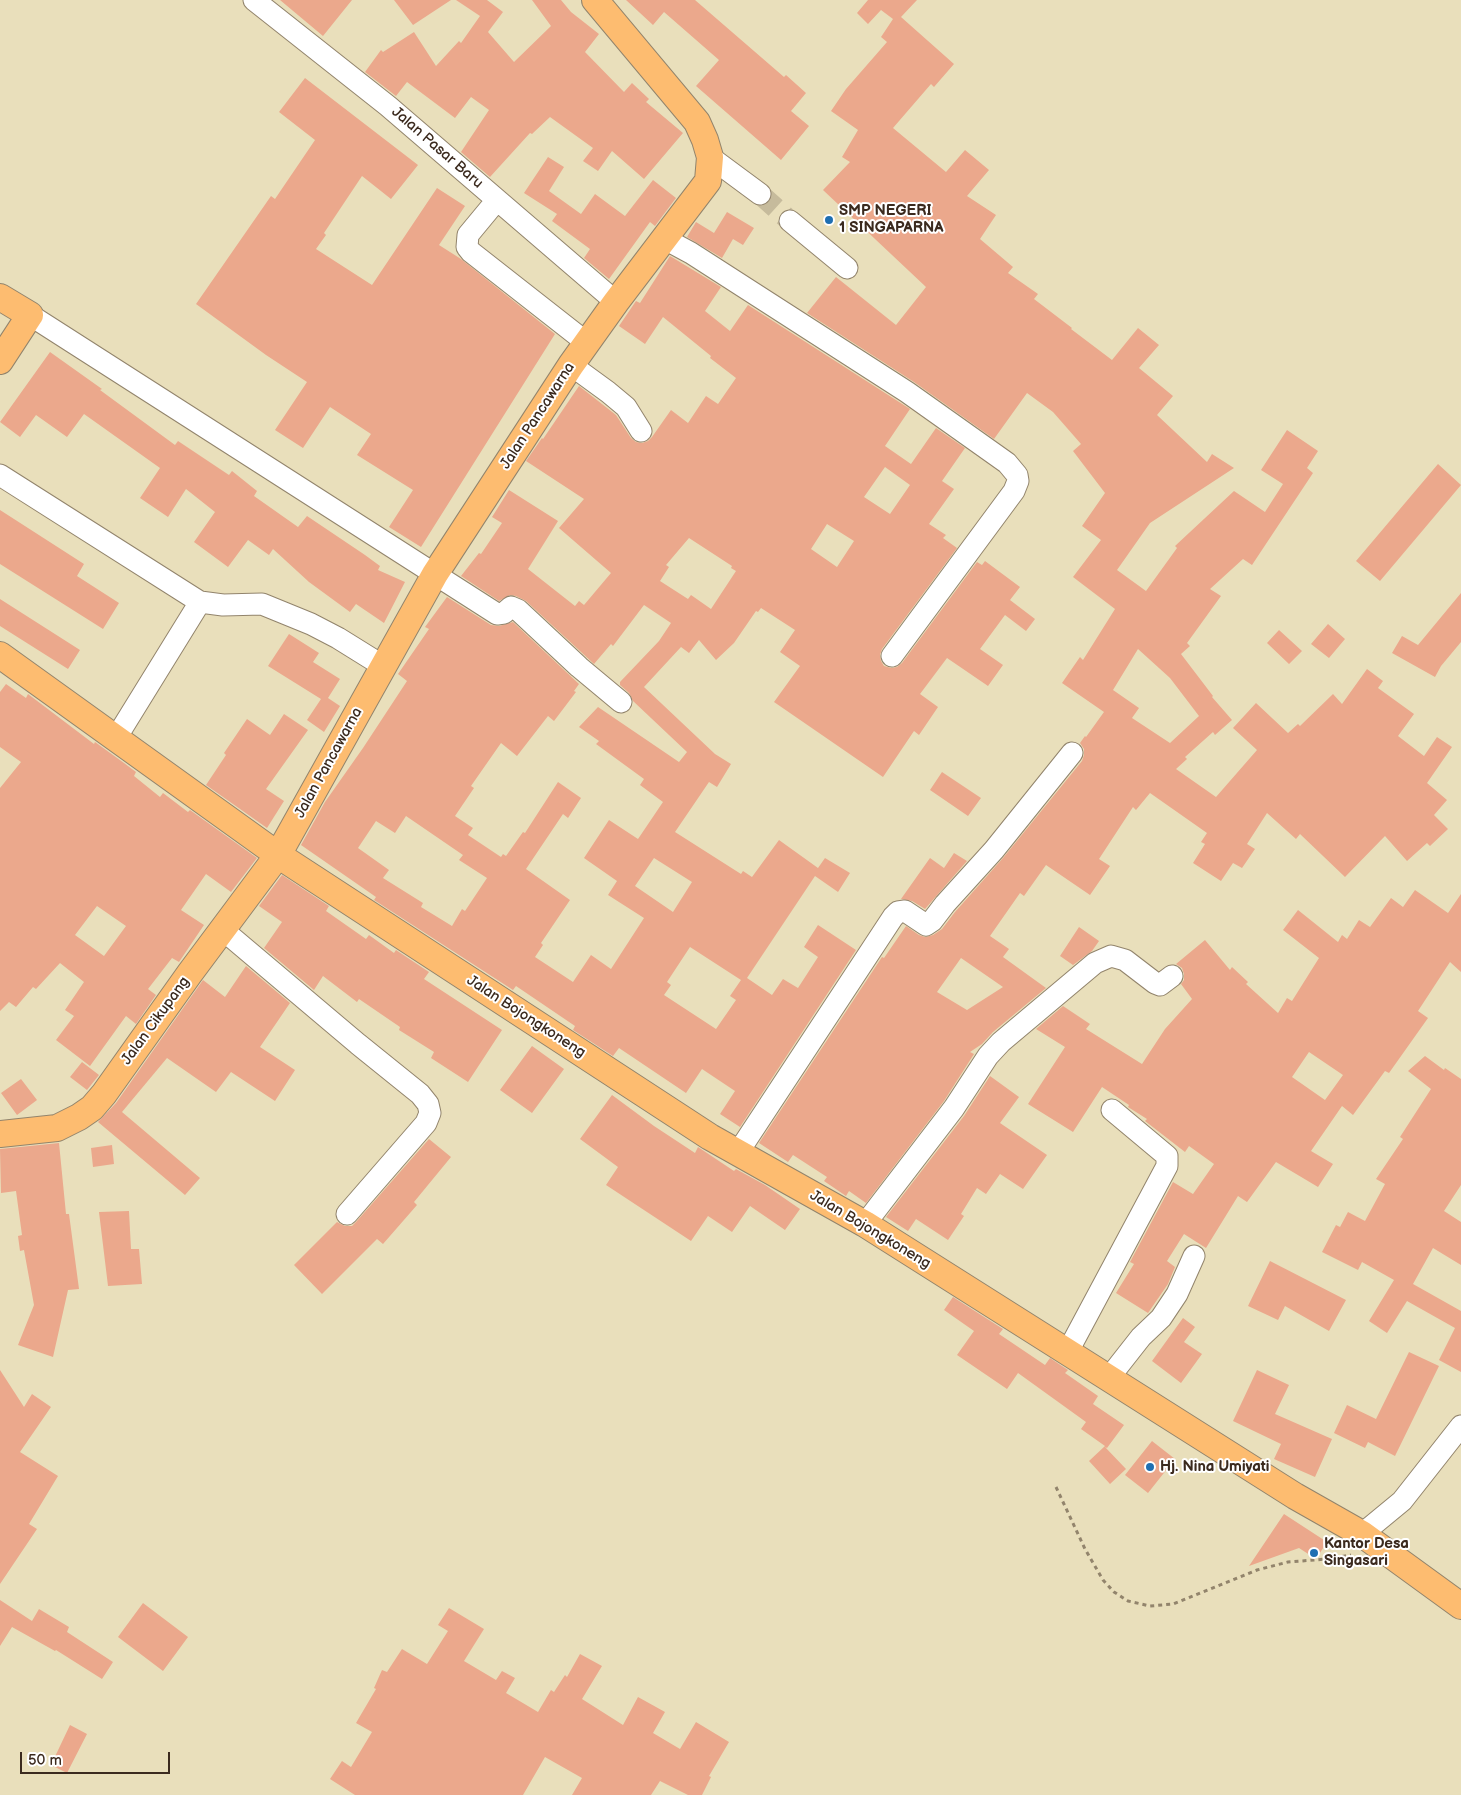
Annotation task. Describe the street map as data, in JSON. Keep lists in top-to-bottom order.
{
  "streets": {
    "main road": ["Jalan Pancawarna", "Jalan Bojongkoneng", "Jalan Cikupang"],
    "street": ["Jalan Pasar Baru"]
  },
  "crossings": [
    ["Jalan Pasar Baru", "Jalan Pancawarna"],
    ["Jalan Pancawarna", "Jalan Bojongkoneng"],
    ["Jalan Pancawarna", "Jalan Cikupang"],
    ["Jalan Bojongkoneng", "Jalan Cikupang"]
  ],
  "places": ["SMP NEGERI 1 SINGAPARNA", "Hj. Nina Umiyati", "Kantor Desa Singasari"],
  "scale_bar": "50 m"
}
